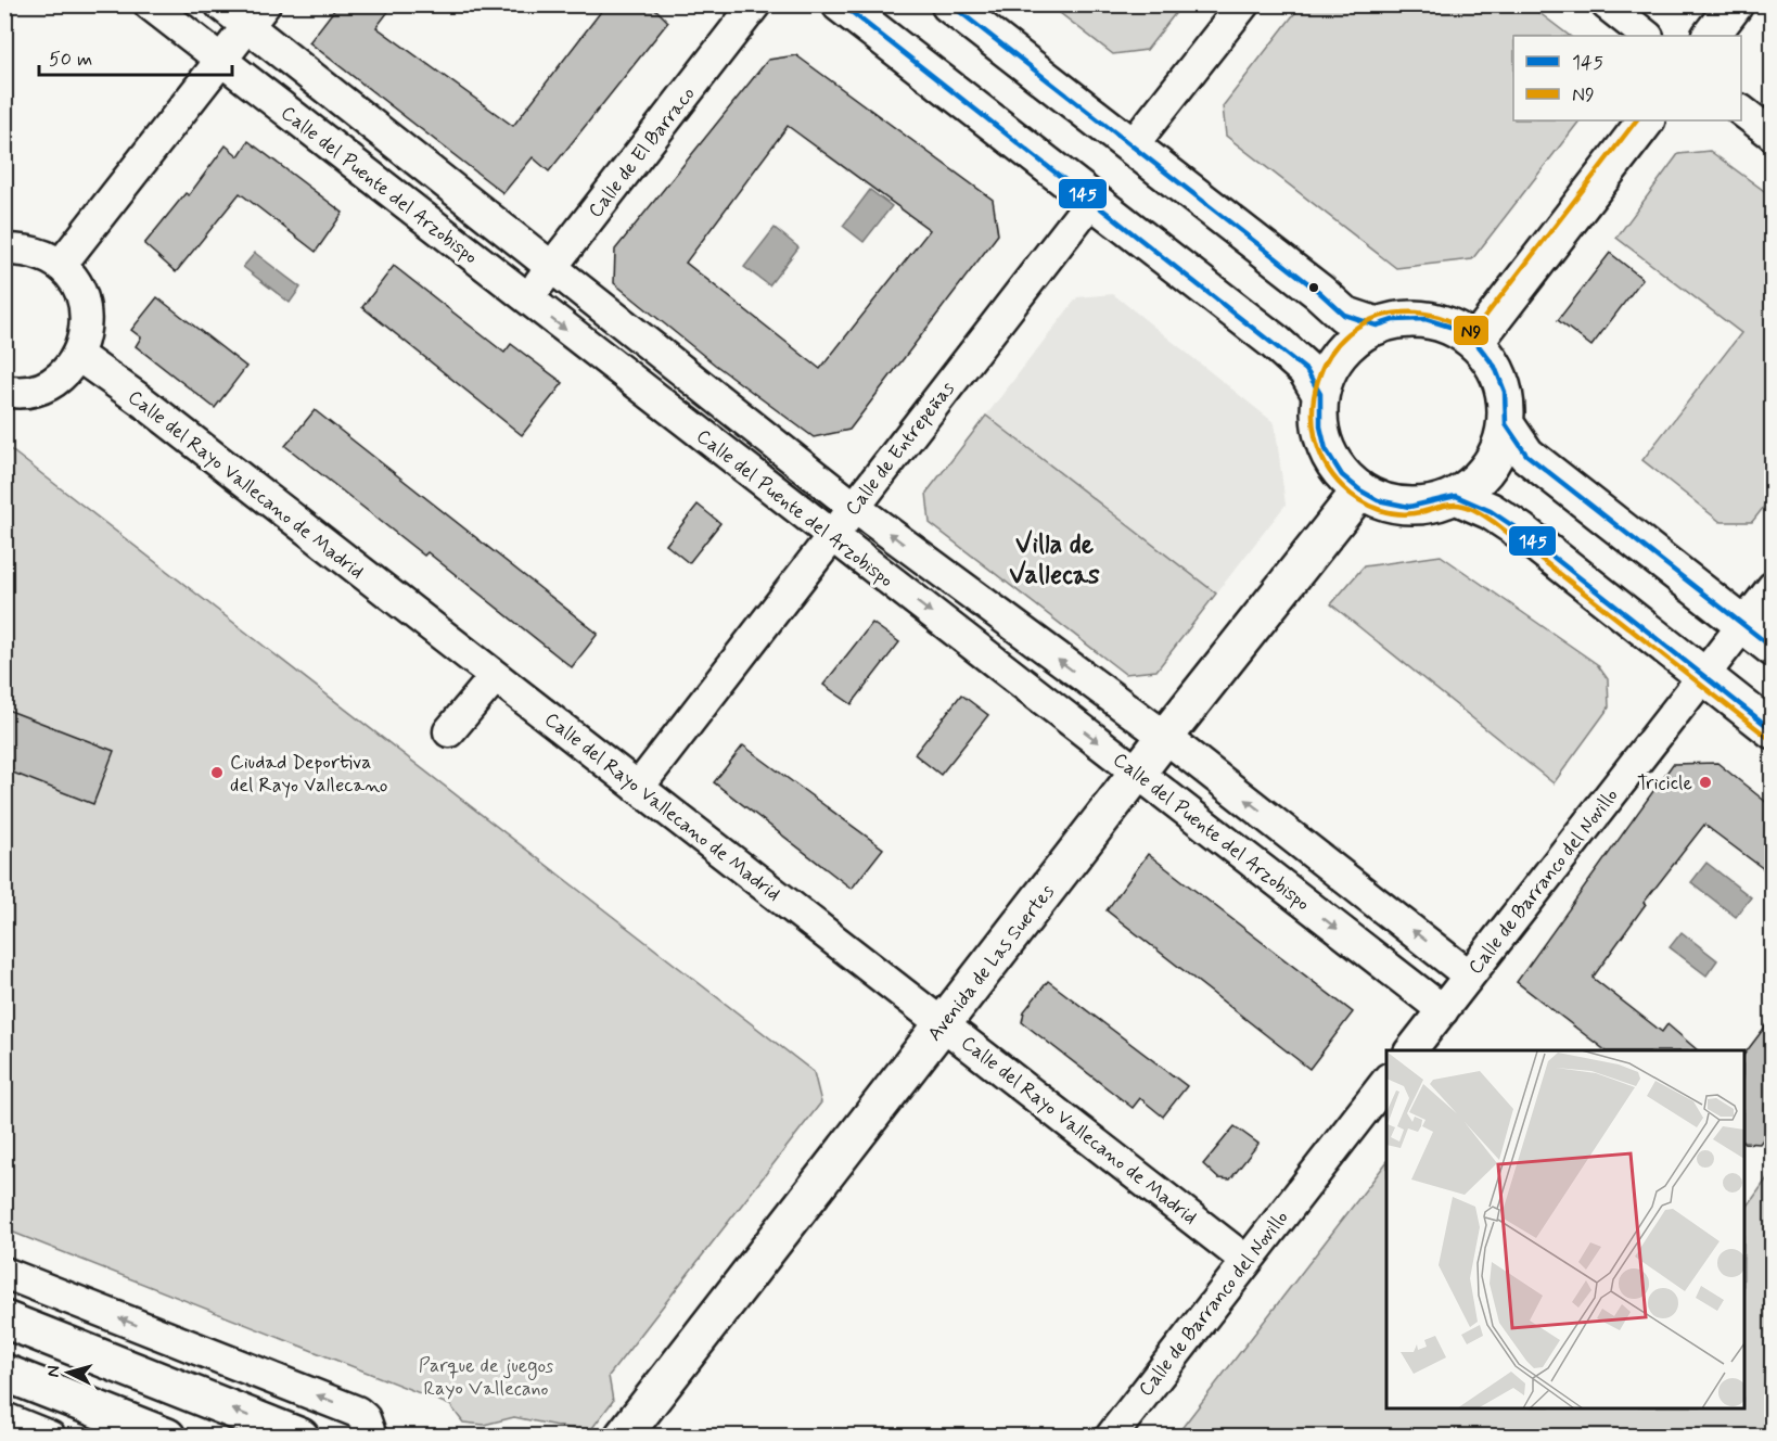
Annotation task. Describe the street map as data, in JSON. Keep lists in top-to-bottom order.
{
  "streets": {
    "main road": ["Avenida de Las Suertes"],
    "street": [
      "Calle de El Barraco",
      "Calle del Puente del Arzobispo",
      "Calle de Entrepeñas",
      "Calle del Rayo Vallecano de Madrid",
      "Calle de Barranco del Novillo"
    ]
  },
  "crossings": [
    ["Calle de El Barraco", "Calle del Puente del Arzobispo"],
    ["Calle del Puente del Arzobispo", "Calle de Entrepeñas"],
    ["Calle del Puente del Arzobispo", "Calle de Barranco del Novillo"],
    ["Calle del Puente del Arzobispo", "Avenida de Las Suertes"],
    ["Calle de Entrepeñas", "Calle del Rayo Vallecano de Madrid"],
    ["Calle del Rayo Vallecano de Madrid", "Calle de Barranco del Novillo"],
    ["Calle del Rayo Vallecano de Madrid", "Avenida de Las Suertes"]
  ],
  "districts": ["Villa de Vallecas"],
  "parks": ["Parque de juegos Rayo Vallecano"],
  "places": ["Ciudad Deportiva del Rayo Vallecano", "Tricicle"],
  "lines": ["transit line 145", "transit line N9"],
  "legend": ["145", "N9"],
  "scale_bar": "50 m",
  "north": "left"
}
